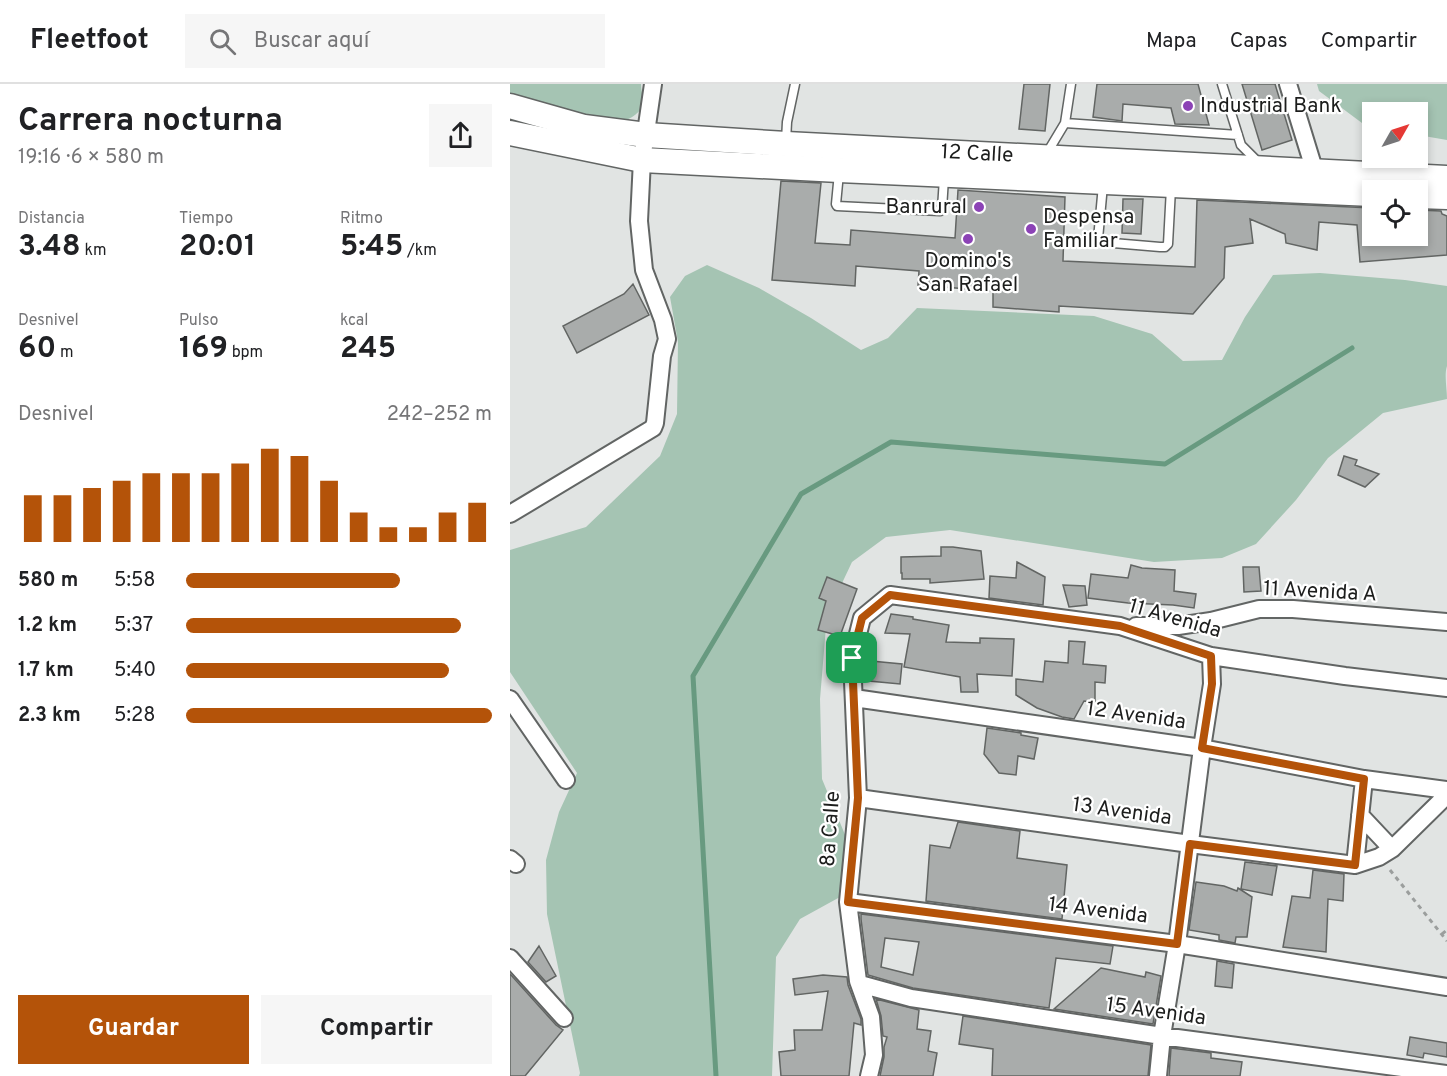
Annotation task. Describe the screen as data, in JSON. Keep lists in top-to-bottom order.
{
  "streets": {
    "main road": ["12 Calle"],
    "street": [
      "11 Avenida A",
      "11 Avenida",
      "12 Avenida",
      "13 Avenida",
      "8a Calle",
      "14 Avenida",
      "15 Avenida"
    ]
  },
  "crossings": [
    ["11 Avenida A", "11 Avenida"],
    ["11 Avenida", "8a Calle"],
    ["12 Avenida", "8a Calle"],
    ["13 Avenida", "8a Calle"],
    ["8a Calle", "14 Avenida"],
    ["8a Calle", "15 Avenida"]
  ],
  "places": [
    "Industrial Bank",
    "Banrural",
    "Despensa Familiar",
    "Domino's San Rafael"
  ],
  "north": "top right",
  "page": {
    "header": "Fleetfoot",
    "search": "Buscar aquí",
    "nav": ["Mapa", "Capas", "Compartir"],
    "heading": ["Carrera nocturna", "19:16 · 6 × 580 m"],
    "stats": [
      ["Distancia", "3.48 km"],
      ["Tiempo", "20:01"],
      ["Ritmo", "5:45 /km"],
      ["Desnivel", "60 m"],
      ["Pulso", "169 bpm"],
      ["kcal", "245"]
    ],
    "chart": ["Desnivel", "242–252 m"],
    "list": [
      {
        "name": "580 m",
        "note": "5:58"
      },
      {
        "name": "1.2 km",
        "note": "5:37"
      },
      {
        "name": "1.7 km",
        "note": "5:40"
      },
      {
        "name": "2.3 km",
        "note": "5:28"
      }
    ],
    "buttons": ["Guardar", "Compartir"]
  }
}
